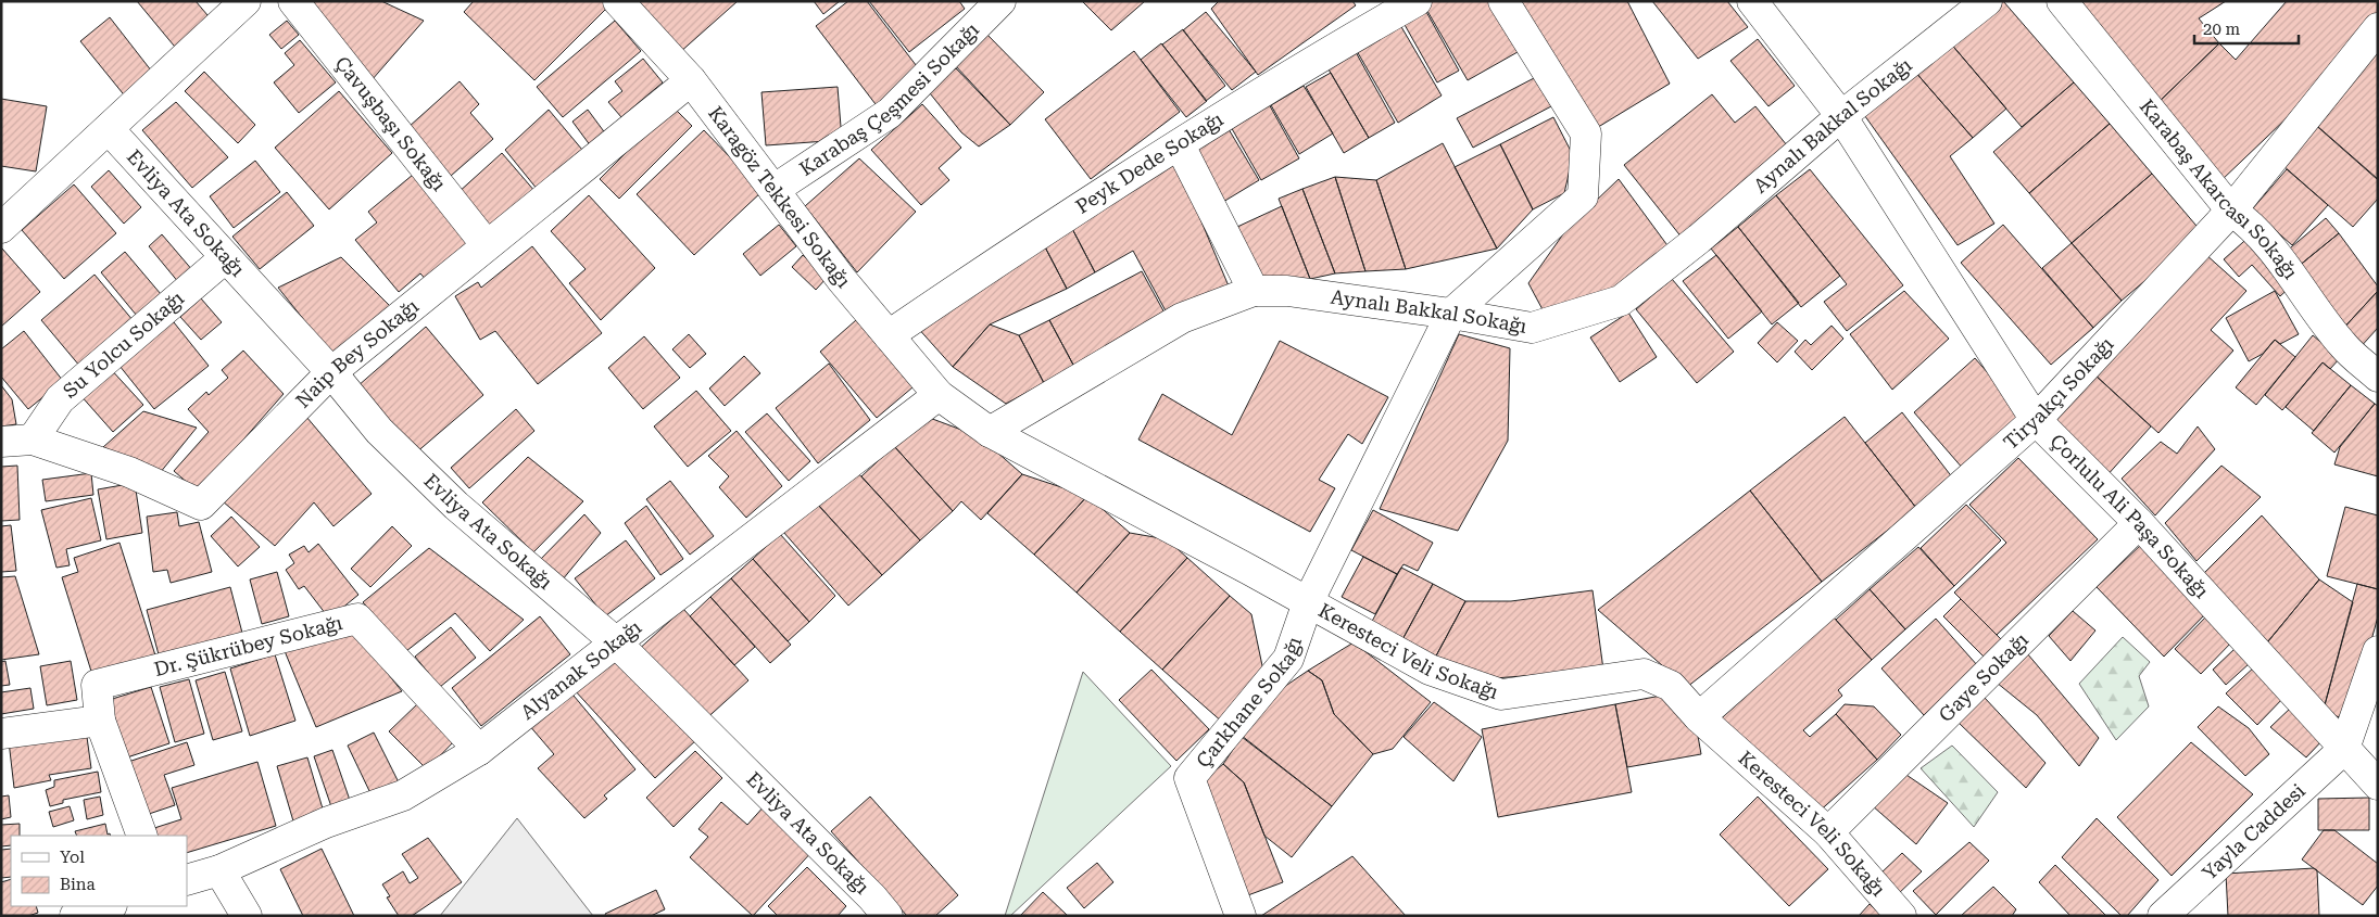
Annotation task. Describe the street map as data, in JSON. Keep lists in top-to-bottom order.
{
  "streets": {
    "street": [
      "Karabaş Çeşmesi Sokağı",
      "Çavuşbaşı Sokağı",
      "Aynalı Bakkal Sokağı",
      "Peyk Dede Sokağı",
      "Karabaş Akarcası Sokağı",
      "Karagöz Tekkesi Sokağı",
      "Evliya Ata Sokağı",
      "Su Yolcu Sokağı",
      "Naip Bey Sokağı",
      "Tiryakçı Sokağı",
      "Çorlulu Ali Paşa Sokağı",
      "Dr. Şükrübey Sokağı",
      "Keresteci Veli Sokağı",
      "Alyanak Sokağı",
      "Gaye Sokağı",
      "Çarkhane Sokağı",
      "Yayla Caddesi"
    ]
  },
  "crossings": [
    ["Karabaş Çeşmesi Sokağı", "Karagöz Tekkesi Sokağı"],
    ["Çavuşbaşı Sokağı", "Naip Bey Sokağı"],
    ["Aynalı Bakkal Sokağı", "Çorlulu Ali Paşa Sokağı"],
    ["Aynalı Bakkal Sokağı", "Keresteci Veli Sokağı"],
    ["Aynalı Bakkal Sokağı", "Çarkhane Sokağı"],
    ["Peyk Dede Sokağı", "Karagöz Tekkesi Sokağı"],
    ["Karabaş Akarcası Sokağı", "Tiryakçı Sokağı"],
    ["Karagöz Tekkesi Sokağı", "Naip Bey Sokağı"],
    ["Karagöz Tekkesi Sokağı", "Keresteci Veli Sokağı"],
    ["Karagöz Tekkesi Sokağı", "Alyanak Sokağı"],
    ["Evliya Ata Sokağı", "Su Yolcu Sokağı"],
    ["Evliya Ata Sokağı", "Naip Bey Sokağı"],
    ["Evliya Ata Sokağı", "Alyanak Sokağı"],
    ["Su Yolcu Sokağı", "Naip Bey Sokağı"],
    ["Tiryakçı Sokağı", "Çorlulu Ali Paşa Sokağı"],
    ["Tiryakçı Sokağı", "Keresteci Veli Sokağı"],
    ["Çorlulu Ali Paşa Sokağı", "Gaye Sokağı"],
    ["Çorlulu Ali Paşa Sokağı", "Yayla Caddesi"],
    ["Dr. Şükrübey Sokağı", "Alyanak Sokağı"],
    ["Keresteci Veli Sokağı", "Alyanak Sokağı"],
    ["Keresteci Veli Sokağı", "Gaye Sokağı"],
    ["Keresteci Veli Sokağı", "Çarkhane Sokağı"]
  ],
  "legend": ["Yol", "Bina"],
  "scale_bar": "20 m"
}
